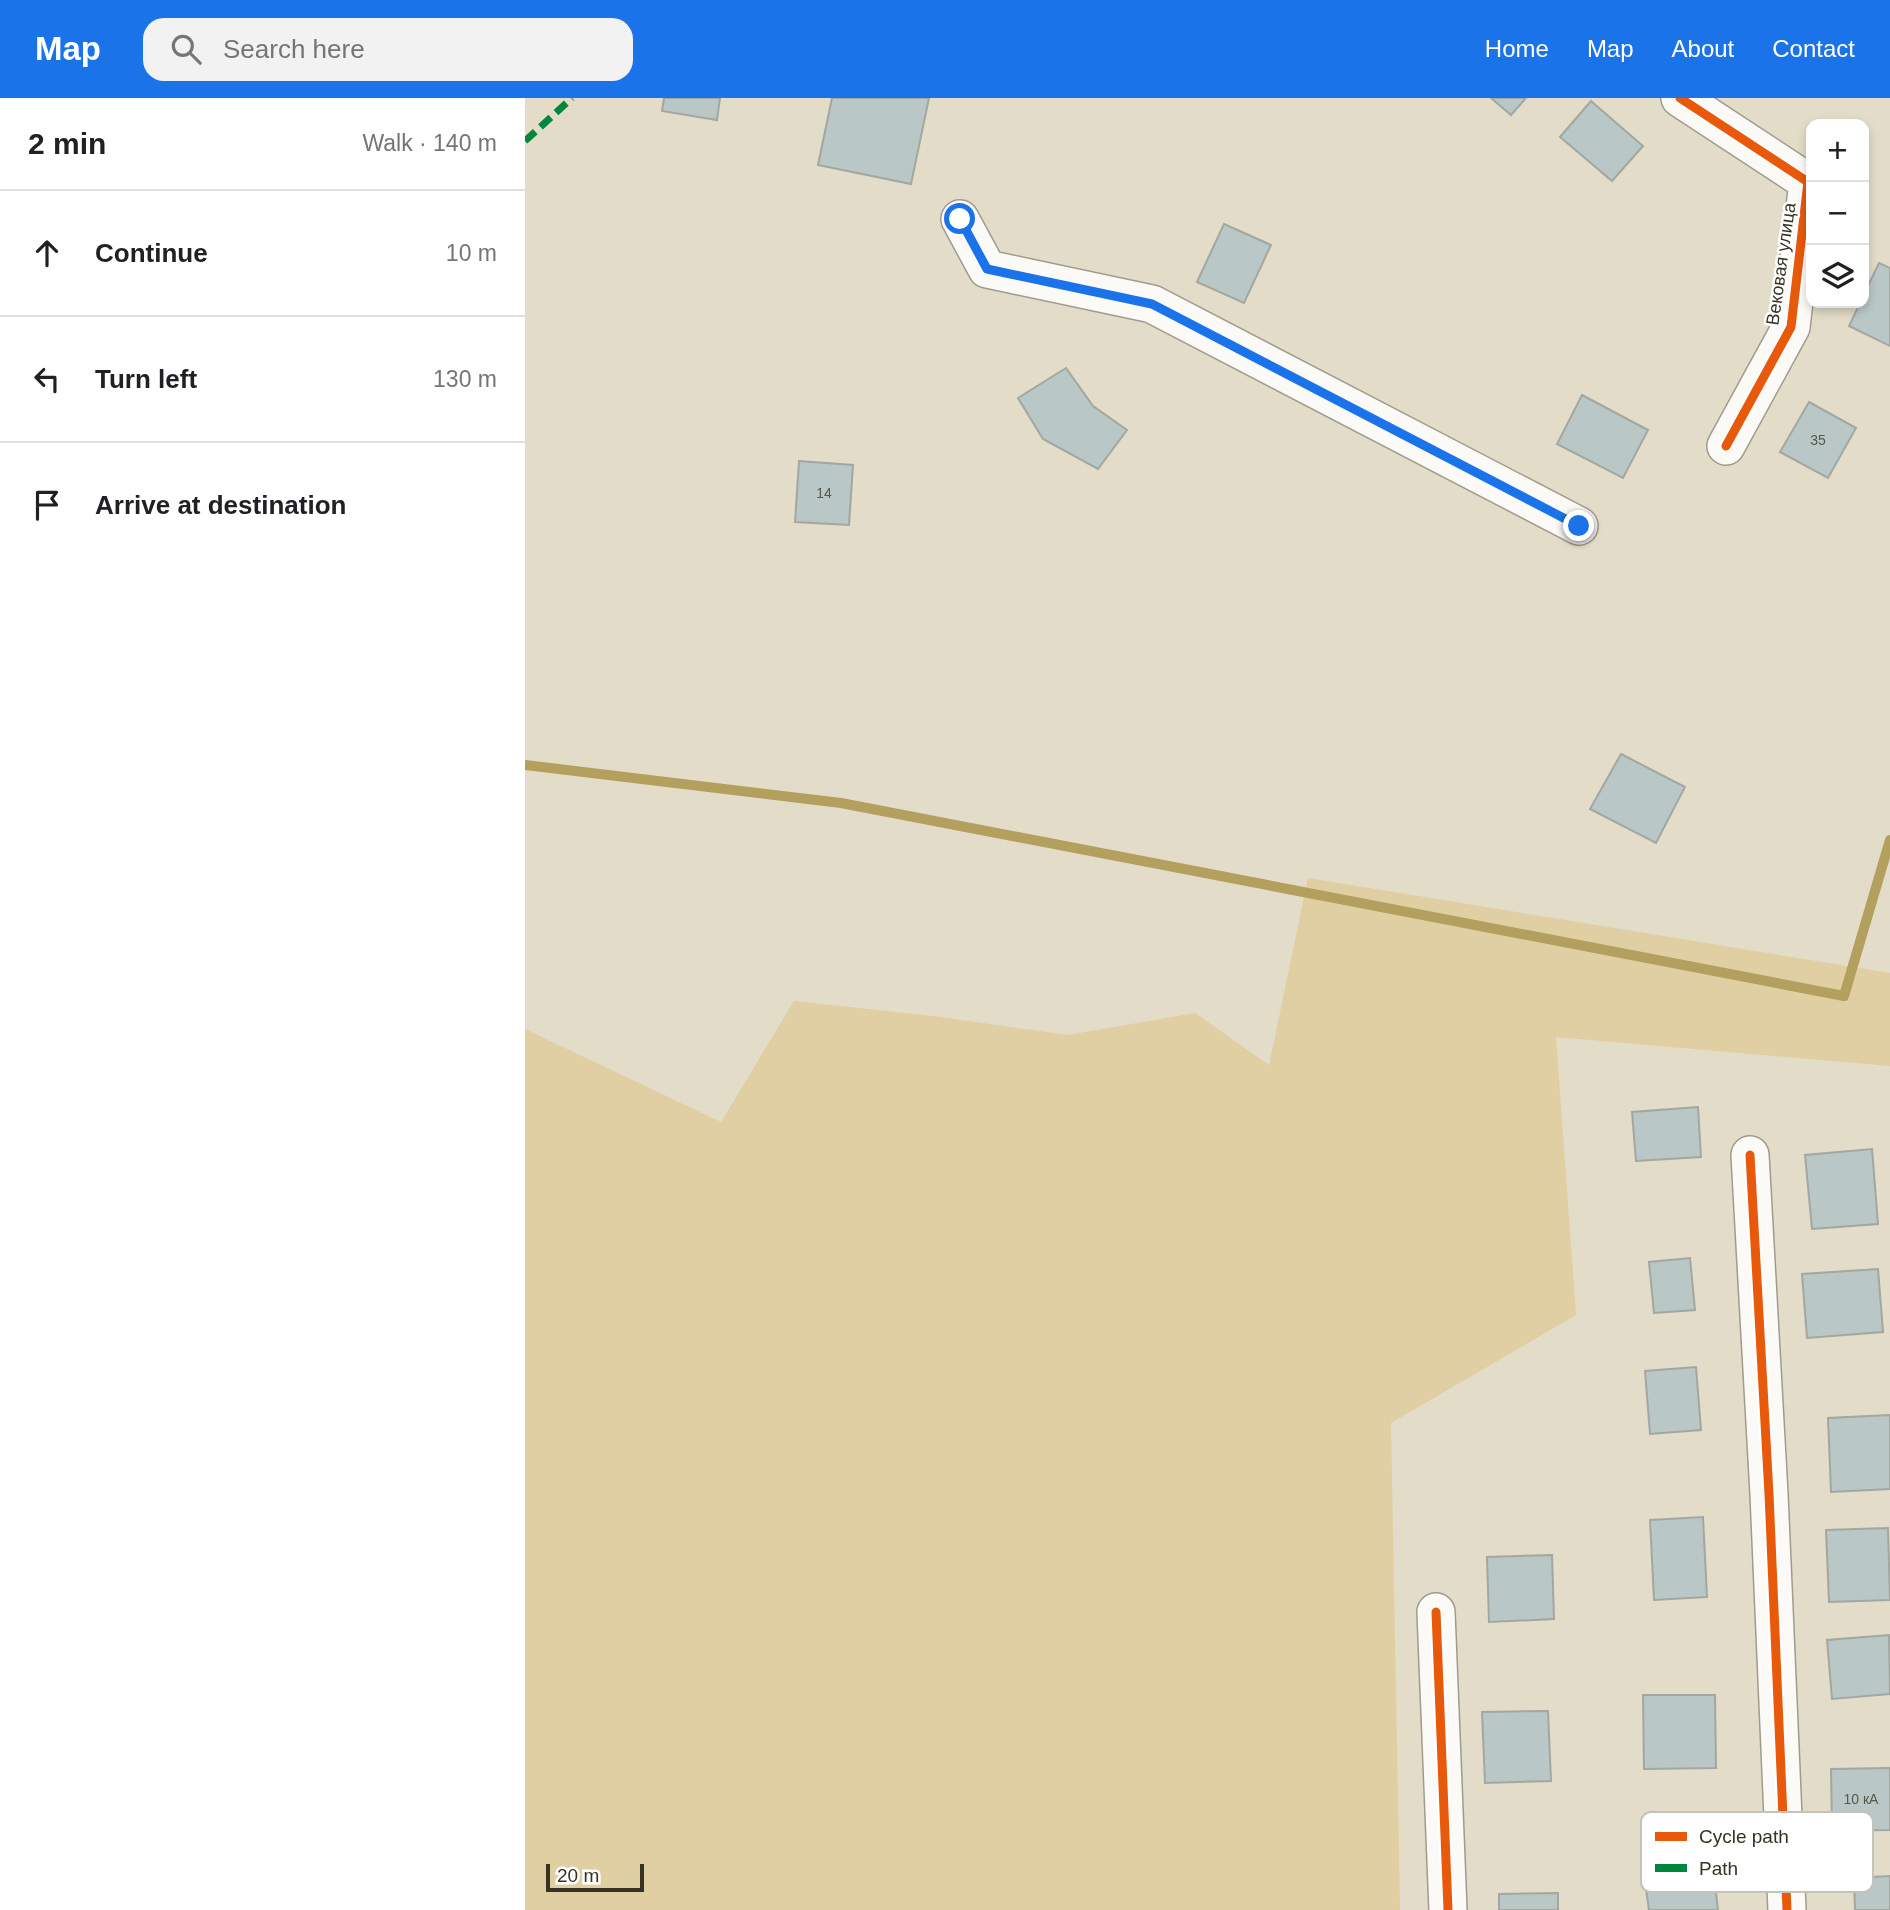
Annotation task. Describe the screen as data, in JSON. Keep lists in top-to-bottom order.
{
  "streets": {
    "street": ["Вековая улица"]
  },
  "house_numbers": ["35", "14", "10 кА"],
  "legend": ["Cycle path", "Path"],
  "scale_bar": "20 m",
  "page": {
    "header": "Map",
    "search": "Search here",
    "nav": [
      "Home",
      "Map",
      "About",
      "Contact"
    ],
    "heading": ["2 min", "Walk · 140 m"],
    "map_buttons": ["+", "−"],
    "list": [
      ["Continue", "10 m"],
      ["Turn left", "130 m"],
      "Arrive at destination"
    ],
    "scale": "20 m"
  }
}
